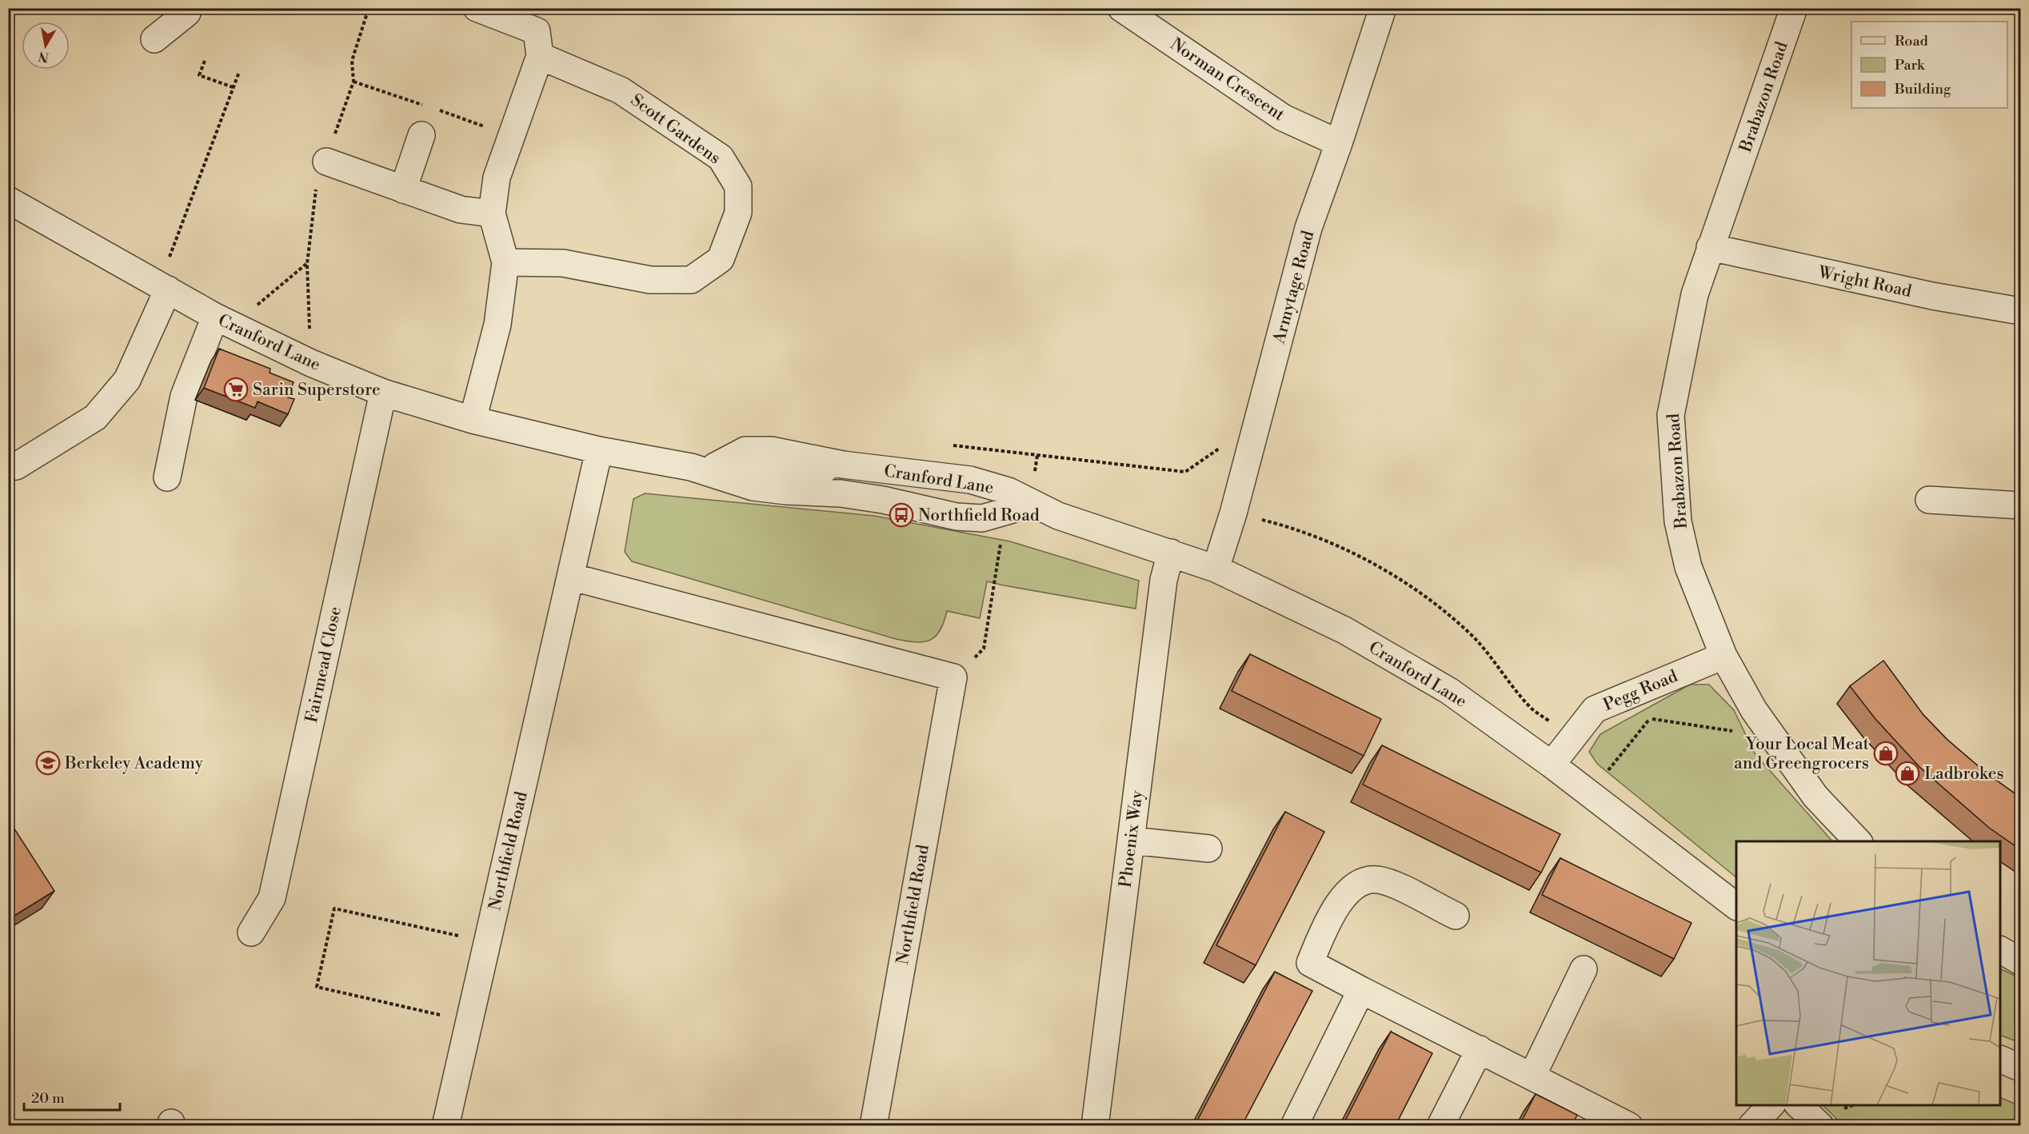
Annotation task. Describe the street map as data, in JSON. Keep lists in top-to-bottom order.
{
  "streets": {
    "street": [
      "Norman Crescent",
      "Brabazon Road",
      "Scott Gardens",
      "Wright Road",
      "Armytage Road",
      "Cranford Lane",
      "Fairmead Close",
      "Pegg Road",
      "Phoenix Way",
      "Northfield Road"
    ]
  },
  "crossings": [
    ["Norman Crescent", "Armytage Road"],
    ["Brabazon Road", "Wright Road"],
    ["Brabazon Road", "Pegg Road"],
    ["Armytage Road", "Cranford Lane"],
    ["Cranford Lane", "Fairmead Close"],
    ["Cranford Lane", "Pegg Road"],
    ["Cranford Lane", "Phoenix Way"],
    ["Cranford Lane", "Northfield Road"]
  ],
  "places": {
    "supermarket": ["Sarin Superstore"],
    "bus stop": ["Northfield Road"],
    "shop": ["Your Local Meat and Greengrocers", "Ladbrokes"],
    "school or university": ["Berkeley Academy"]
  },
  "legend": ["Road", "Park", "Building"],
  "scale_bar": "20 m",
  "north": "bottom"
}
